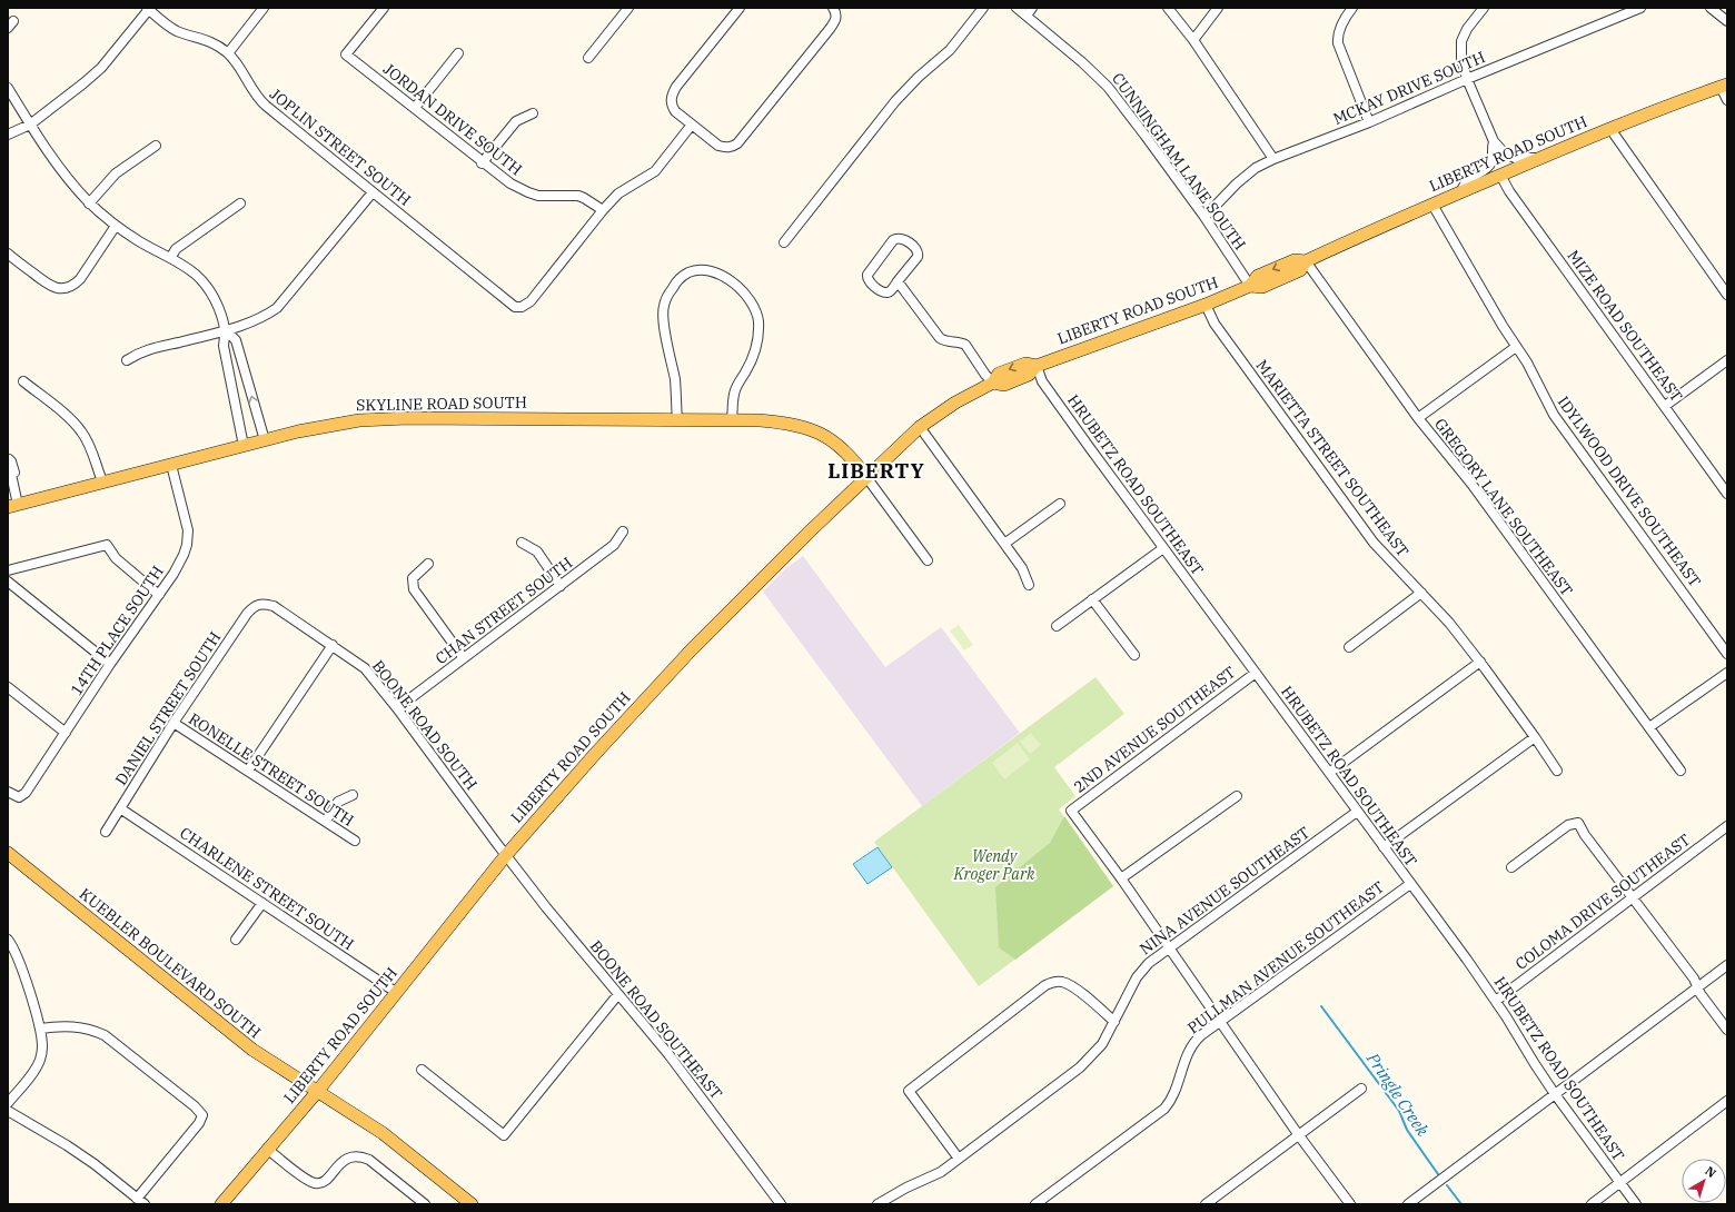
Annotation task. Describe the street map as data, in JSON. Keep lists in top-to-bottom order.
{
  "streets": {
    "main road": ["LIBERTY ROAD SOUTH", "SKYLINE ROAD SOUTH", "KUEBLER BOULEVARD SOUTH"],
    "street": [
      "MCKAY DRIVE SOUTH",
      "JORDAN DRIVE SOUTH",
      "JOPLIN STREET SOUTH",
      "CUNNINGHAM LANE SOUTH",
      "MIZE ROAD SOUTHEAST",
      "MARIETTA STREET SOUTHEAST",
      "HRUBETZ ROAD SOUTHEAST",
      "IDYLWOOD DRIVE SOUTHEAST",
      "GREGORY LANE SOUTHEAST",
      "CHAN STREET SOUTH",
      "14TH PLACE SOUTH",
      "DANIEL STREET SOUTH",
      "BOONE ROAD SOUTH",
      "2ND AVENUE SOUTHEAST",
      "RONELLE STREET SOUTH",
      "CHARLENE STREET SOUTH",
      "NINA AVENUE SOUTHEAST",
      "COLOMA DRIVE SOUTHEAST",
      "PULLMAN AVENUE SOUTHEAST",
      "BOONE ROAD SOUTHEAST"
    ]
  },
  "crossings": [
    ["MCKAY DRIVE SOUTH", "CUNNINGHAM LANE SOUTH"],
    ["JORDAN DRIVE SOUTH", "JOPLIN STREET SOUTH"],
    ["LIBERTY ROAD SOUTH", "CUNNINGHAM LANE SOUTH"],
    ["LIBERTY ROAD SOUTH", "MIZE ROAD SOUTHEAST"],
    ["LIBERTY ROAD SOUTH", "SKYLINE ROAD SOUTH"],
    ["LIBERTY ROAD SOUTH", "MARIETTA STREET SOUTHEAST"],
    ["LIBERTY ROAD SOUTH", "HRUBETZ ROAD SOUTHEAST"],
    ["LIBERTY ROAD SOUTH", "IDYLWOOD DRIVE SOUTHEAST"],
    ["LIBERTY ROAD SOUTH", "GREGORY LANE SOUTHEAST"],
    ["LIBERTY ROAD SOUTH", "BOONE ROAD SOUTH"],
    ["LIBERTY ROAD SOUTH", "CHARLENE STREET SOUTH"],
    ["LIBERTY ROAD SOUTH", "KUEBLER BOULEVARD SOUTH"],
    ["LIBERTY ROAD SOUTH", "BOONE ROAD SOUTHEAST"],
    ["SKYLINE ROAD SOUTH", "14TH PLACE SOUTH"],
    ["HRUBETZ ROAD SOUTHEAST", "2ND AVENUE SOUTHEAST"],
    ["HRUBETZ ROAD SOUTHEAST", "NINA AVENUE SOUTHEAST"],
    ["HRUBETZ ROAD SOUTHEAST", "COLOMA DRIVE SOUTHEAST"],
    ["HRUBETZ ROAD SOUTHEAST", "PULLMAN AVENUE SOUTHEAST"],
    ["CHAN STREET SOUTH", "BOONE ROAD SOUTH"],
    ["DANIEL STREET SOUTH", "BOONE ROAD SOUTH"],
    ["DANIEL STREET SOUTH", "RONELLE STREET SOUTH"],
    ["DANIEL STREET SOUTH", "CHARLENE STREET SOUTH"],
    ["BOONE ROAD SOUTH", "BOONE ROAD SOUTHEAST"]
  ],
  "districts": ["LIBERTY"],
  "water": ["Pringle Creek"],
  "parks": ["Wendy Kroger Park"],
  "north": "top right"
}
